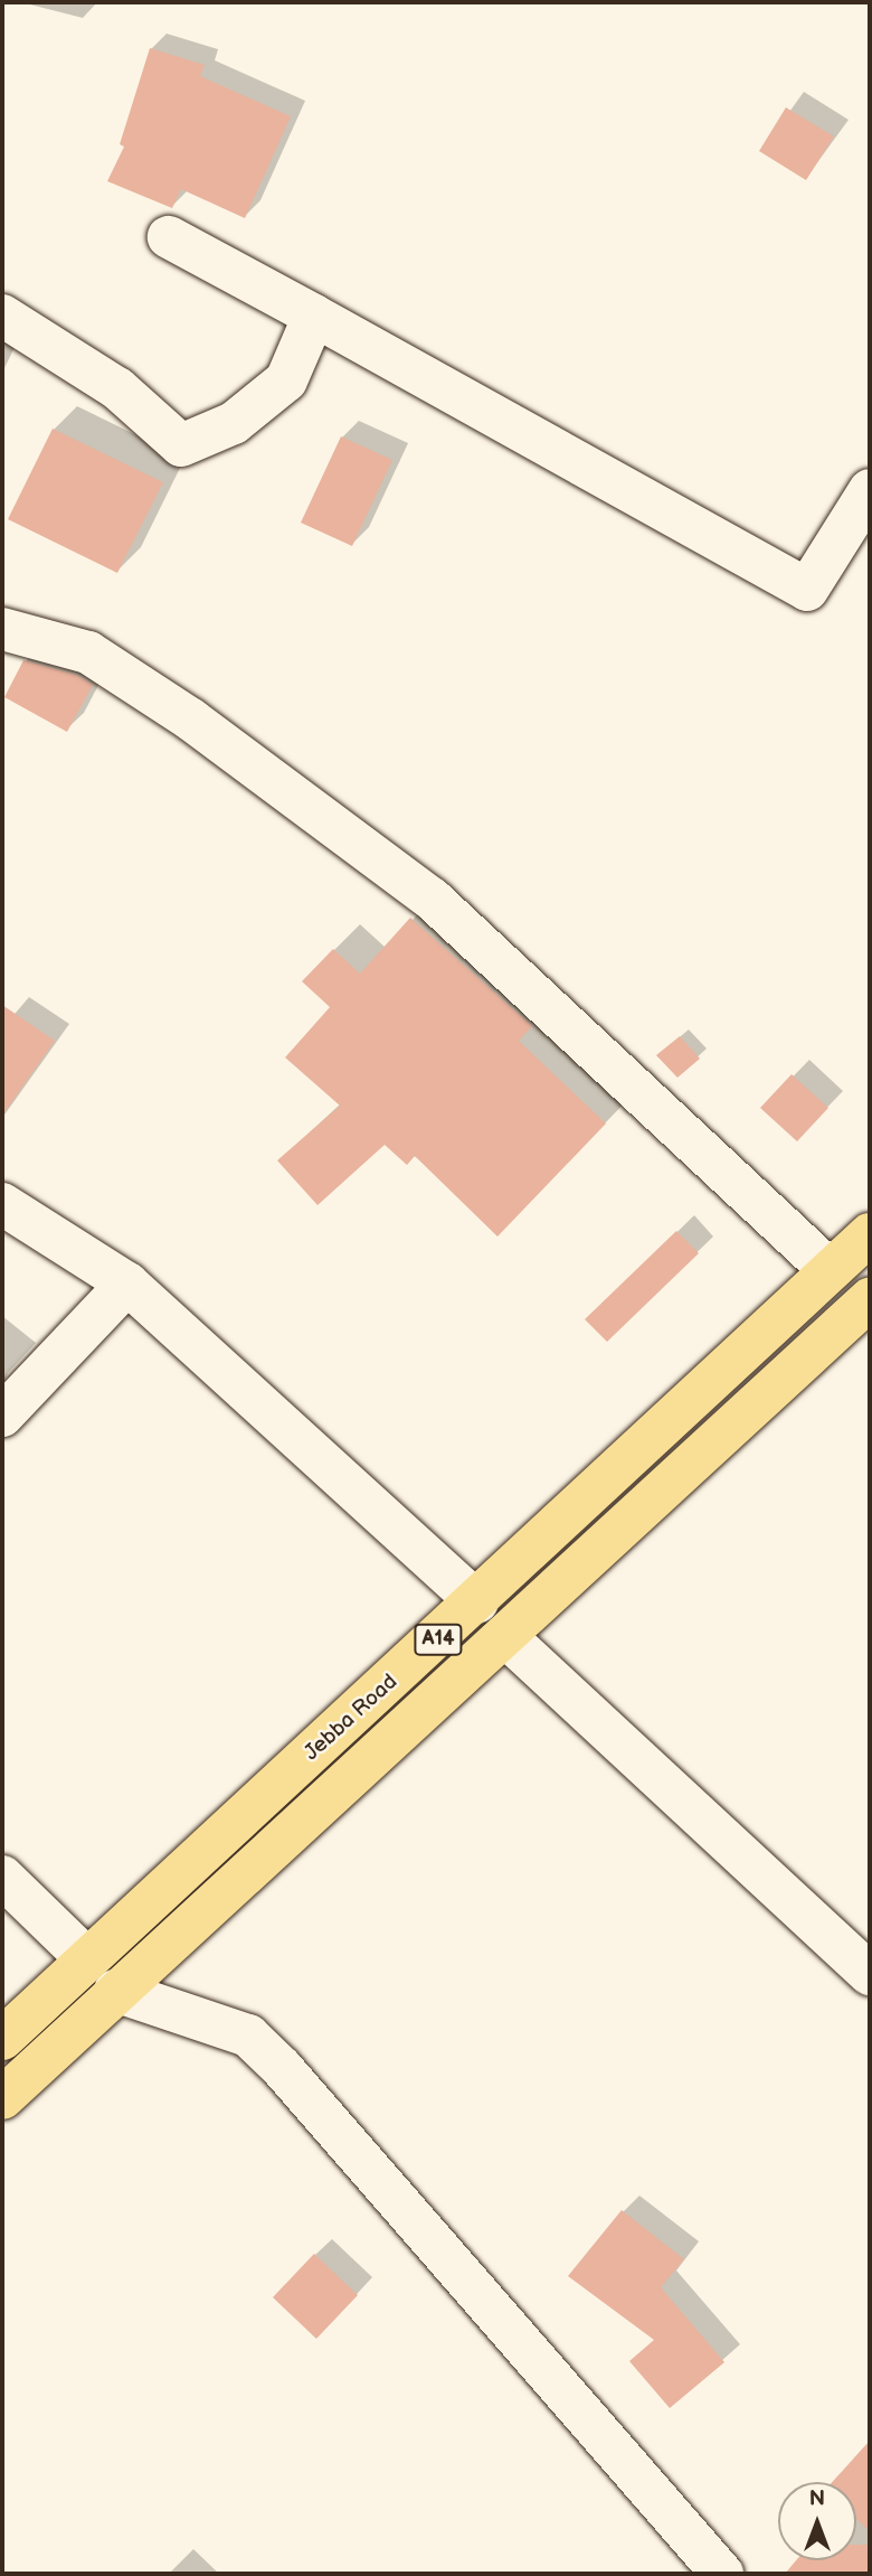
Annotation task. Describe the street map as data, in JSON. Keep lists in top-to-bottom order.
{
  "streets": {
    "highway": ["A14", "Jebba Road"]
  },
  "north": "top"
}
